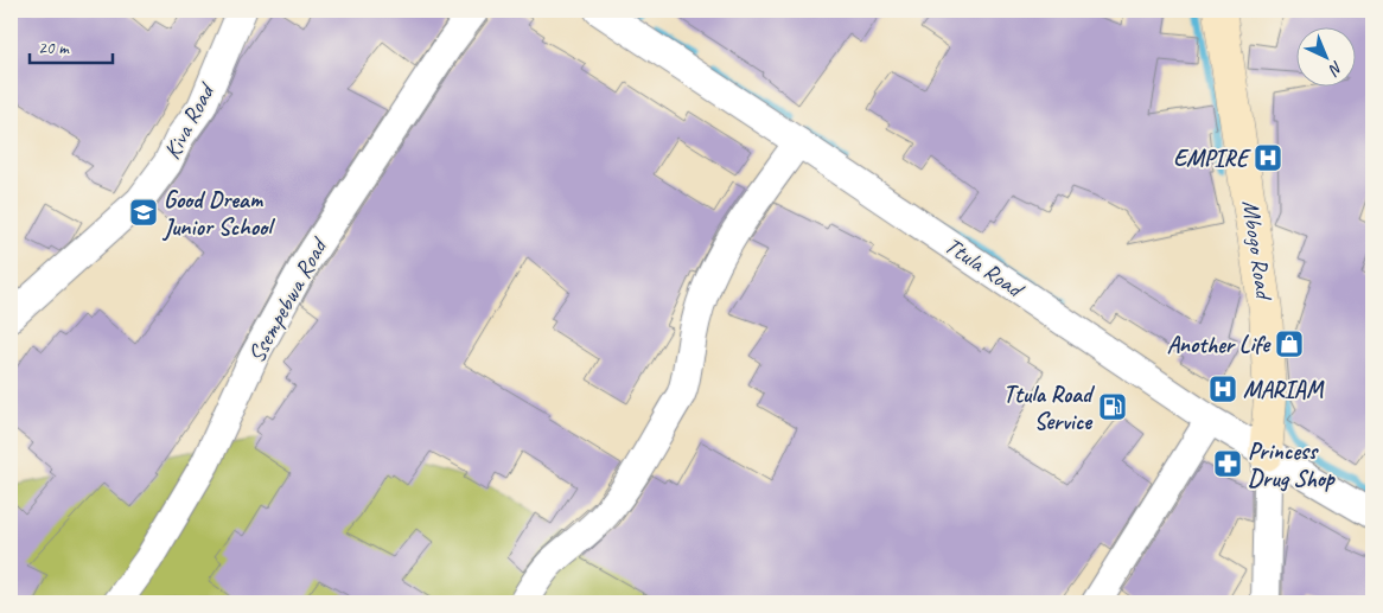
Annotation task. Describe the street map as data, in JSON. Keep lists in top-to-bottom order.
{
  "streets": {
    "street": [
      "Kiva Road",
      "Mbogo Road",
      "Ttula Road",
      "Ssempebwa Road"
    ]
  },
  "crossings": [
    ["Mbogo Road", "Ttula Road"]
  ],
  "places": {
    "hospital": ["EMPIRE", "MARIAM"],
    "school or university": ["Good Dream Junior School"],
    "shop": ["Another Life"],
    "fuel station": ["Ttula Road Service"],
    "pharmacy": ["Princess Drug Shop"]
  },
  "scale_bar": "20 m",
  "north": "bottom right"
}
